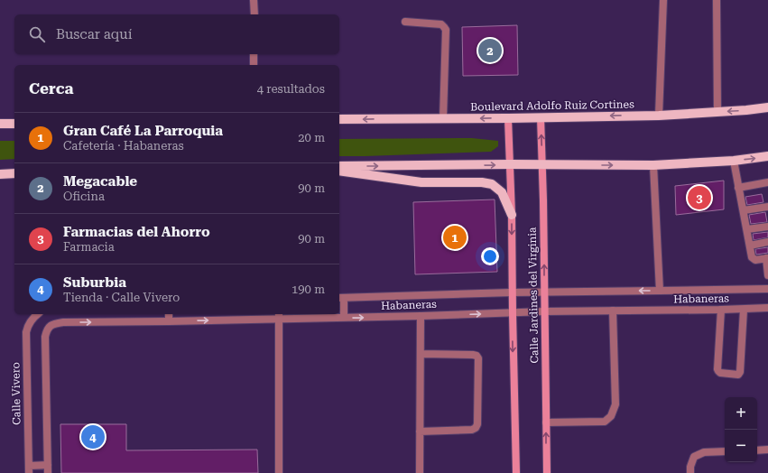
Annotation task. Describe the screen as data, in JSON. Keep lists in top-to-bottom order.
{
  "streets": {
    "main road": ["Boulevard Adolfo Ruiz Cortines"],
    "street": ["Calle Jardines del Virginia", "Habaneras", "Calle Vivero"]
  },
  "crossings": [
    ["Boulevard Adolfo Ruiz Cortines", "Calle Jardines del Virginia"],
    ["Calle Jardines del Virginia", "Habaneras"]
  ],
  "page": {
    "search": "Buscar aquí",
    "pins": [
      "2",
      "3",
      "1",
      "4"
    ],
    "heading": ["Cerca", "4 resultados"],
    "list": [
      {
        "mark": "1",
        "name": "Gran Café La Parroquia",
        "note": "Cafetería · Habaneras",
        "value": "20 m"
      },
      {
        "mark": "2",
        "name": "Megacable",
        "note": "Oficina",
        "value": "90 m"
      },
      {
        "mark": "3",
        "name": "Farmacias del Ahorro",
        "note": "Farmacia",
        "value": "90 m"
      },
      {
        "mark": "4",
        "name": "Suburbia",
        "note": "Tienda · Calle Vivero",
        "value": "190 m"
      }
    ],
    "map_buttons": ["+", "−"]
  }
}
